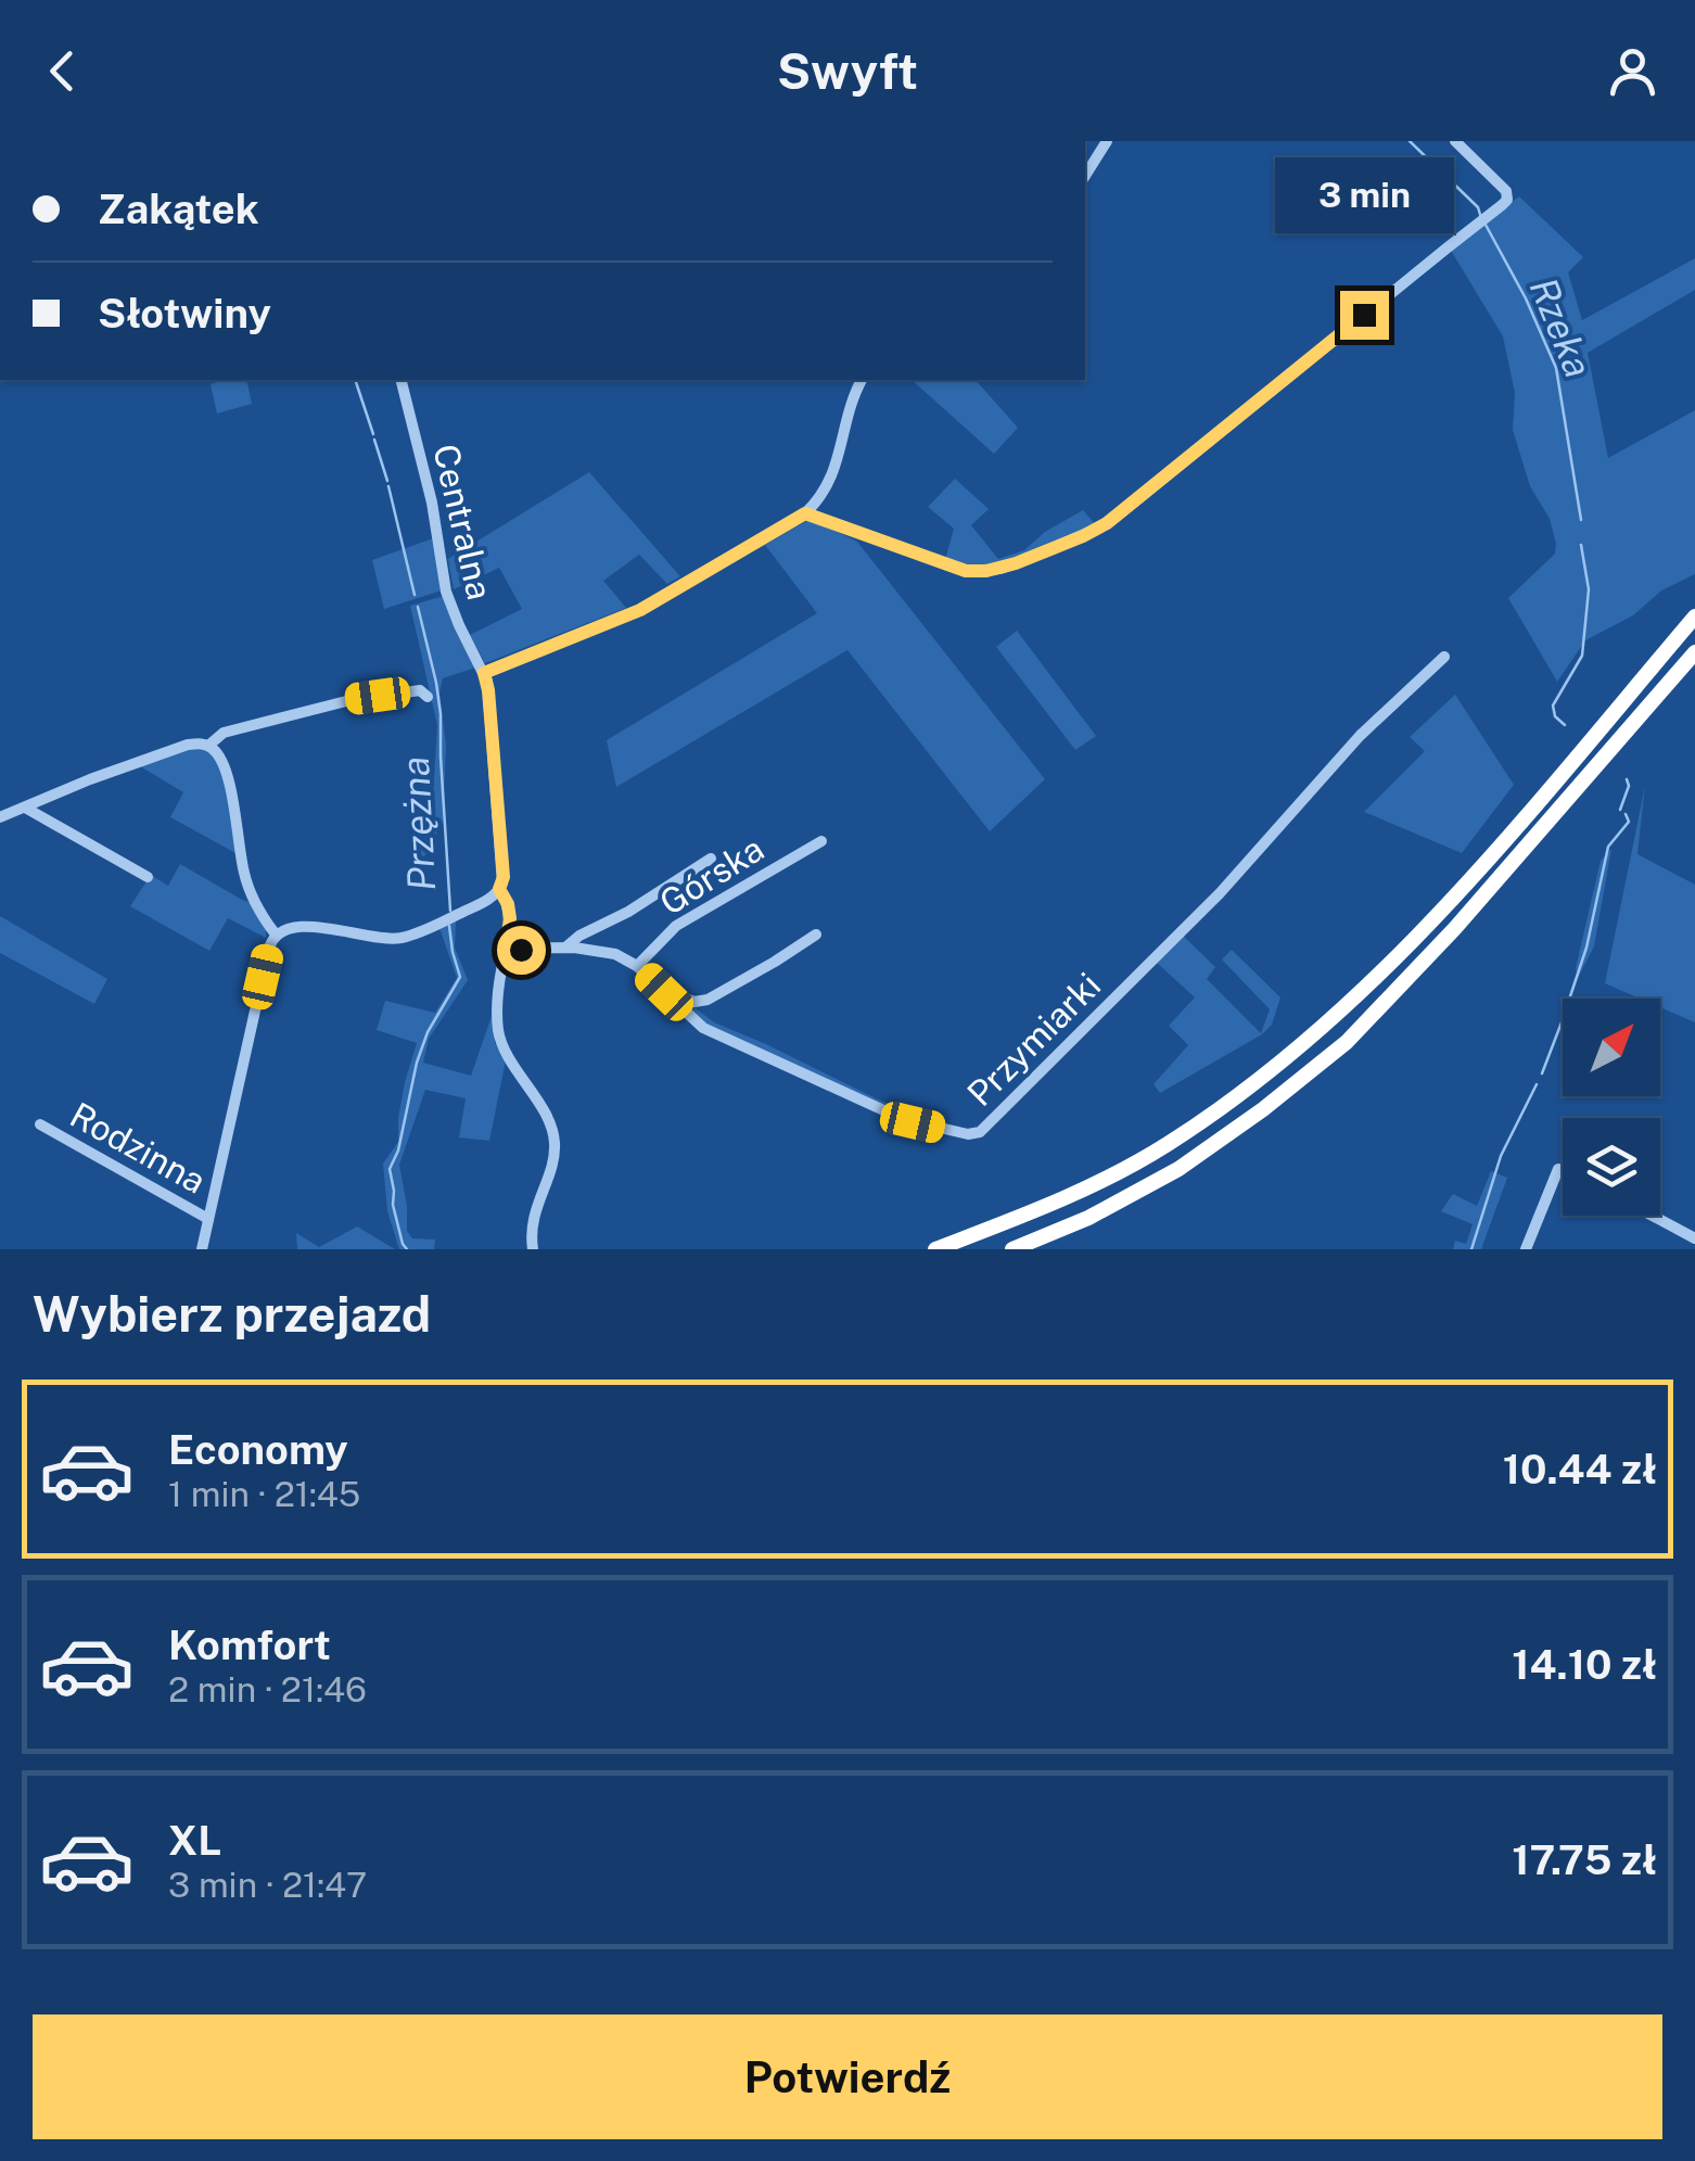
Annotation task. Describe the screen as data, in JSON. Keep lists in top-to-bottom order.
{
  "streets": {
    "street": [
      "Centralna",
      "Górska",
      "Przymiarki",
      "Rodzinna"
    ]
  },
  "crossings": [
    ["Centralna", "Przymiarki"],
    ["Górska", "Przymiarki"]
  ],
  "water": ["Rzeka", "Przężna"],
  "north": "top right",
  "page": {
    "header": "Swyft",
    "banner": ["Zakątek", "Słotwiny"],
    "bubble": "3 min",
    "heading": "Wybierz przejazd",
    "list": [
      {
        "name": "Economy",
        "note": "1 min · 21:45",
        "value": "10.44 zł"
      },
      {
        "name": "Komfort",
        "note": "2 min · 21:46",
        "value": "14.10 zł"
      },
      {
        "name": "XL",
        "note": "3 min · 21:47",
        "value": "17.75 zł"
      }
    ],
    "buttons": "Potwierdź"
  }
}
